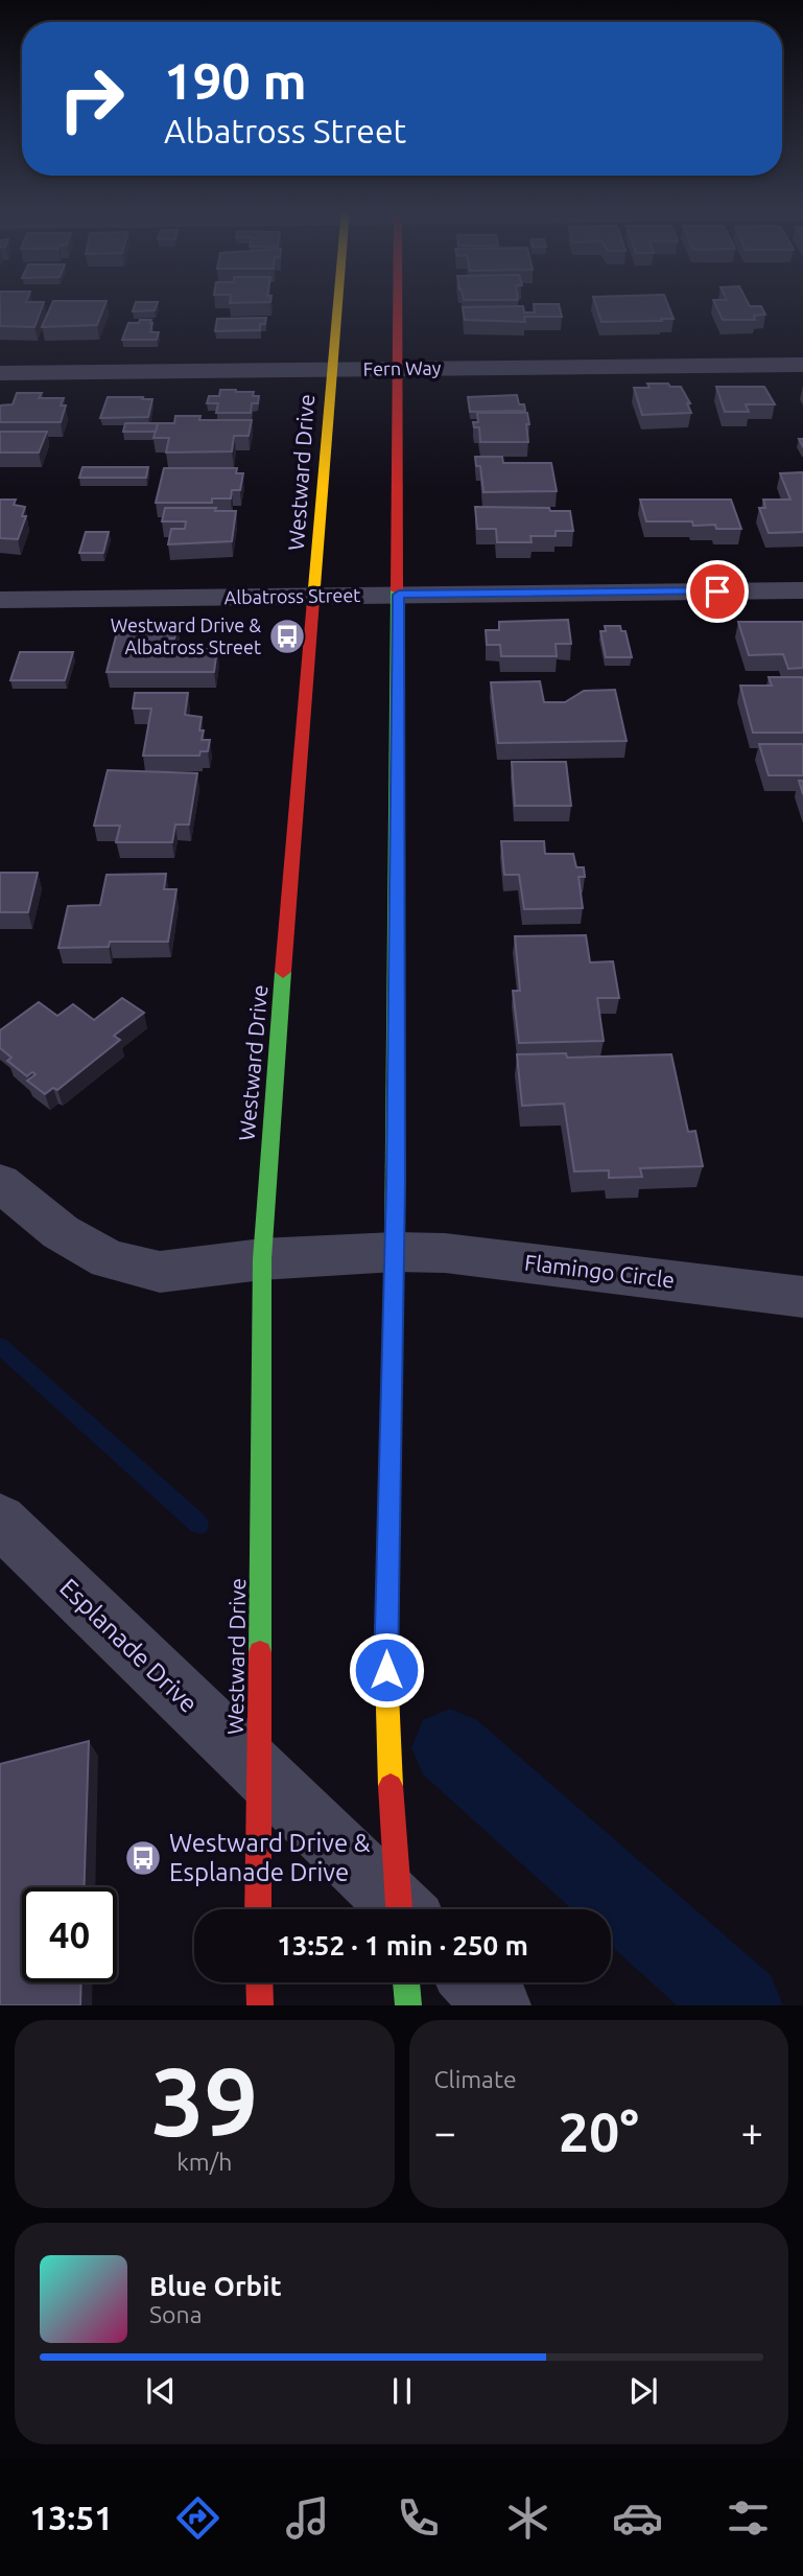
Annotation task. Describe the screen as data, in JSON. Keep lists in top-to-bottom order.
{
  "streets": {
    "street": [
      "Fern Way",
      "Westward Drive",
      "Albatross Street",
      "Flamingo Circle",
      "Esplanade Drive"
    ]
  },
  "crossings": [
    ["Fern Way", "Westward Drive"],
    ["Westward Drive", "Albatross Street"],
    ["Westward Drive", "Flamingo Circle"],
    ["Westward Drive", "Esplanade Drive"]
  ],
  "places": {
    "bus stop": ["Westward Drive & Albatross Street", "Westward Drive & Esplanade Drive"]
  },
  "page": {
    "turn": ["190 m", "Albatross Street"],
    "limit": "40",
    "trip": "13:52 · 1 min · 250 m",
    "tile": [
      ["39", "km/h"],
      "Climate"
    ],
    "heat": ["−", "20°", "+"],
    "song": ["Blue Orbit", "Sona"],
    "tabs": "13:51"
  }
}
